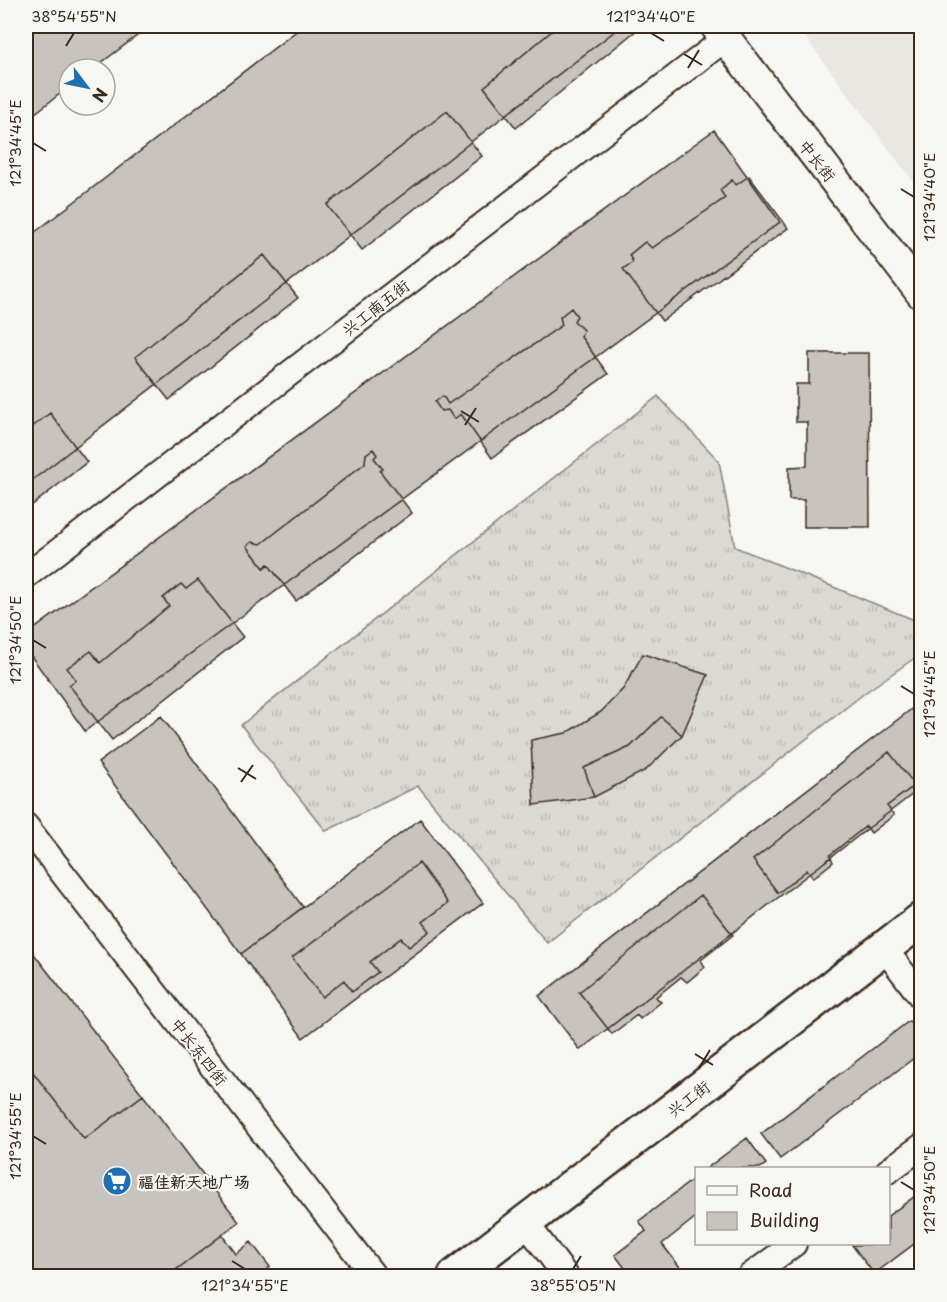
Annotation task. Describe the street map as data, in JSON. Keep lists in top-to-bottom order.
{
  "streets": {
    "main road": ["兴工街"],
    "street": ["中长街", "兴工南五街", "中长东四街"]
  },
  "crossings": [
    ["中长街", "兴工南五街"]
  ],
  "places": {
    "supermarket": ["福佳新天地广场"]
  },
  "legend": ["Road", "Building"],
  "north": "bottom right",
  "coordinates": [
    "38°54'55\"N",
    "121°34'40\"E",
    "121°34'45\"E",
    "121°34'50\"E",
    "121°34'55\"E",
    "38°55'05\"N"
  ]
}
